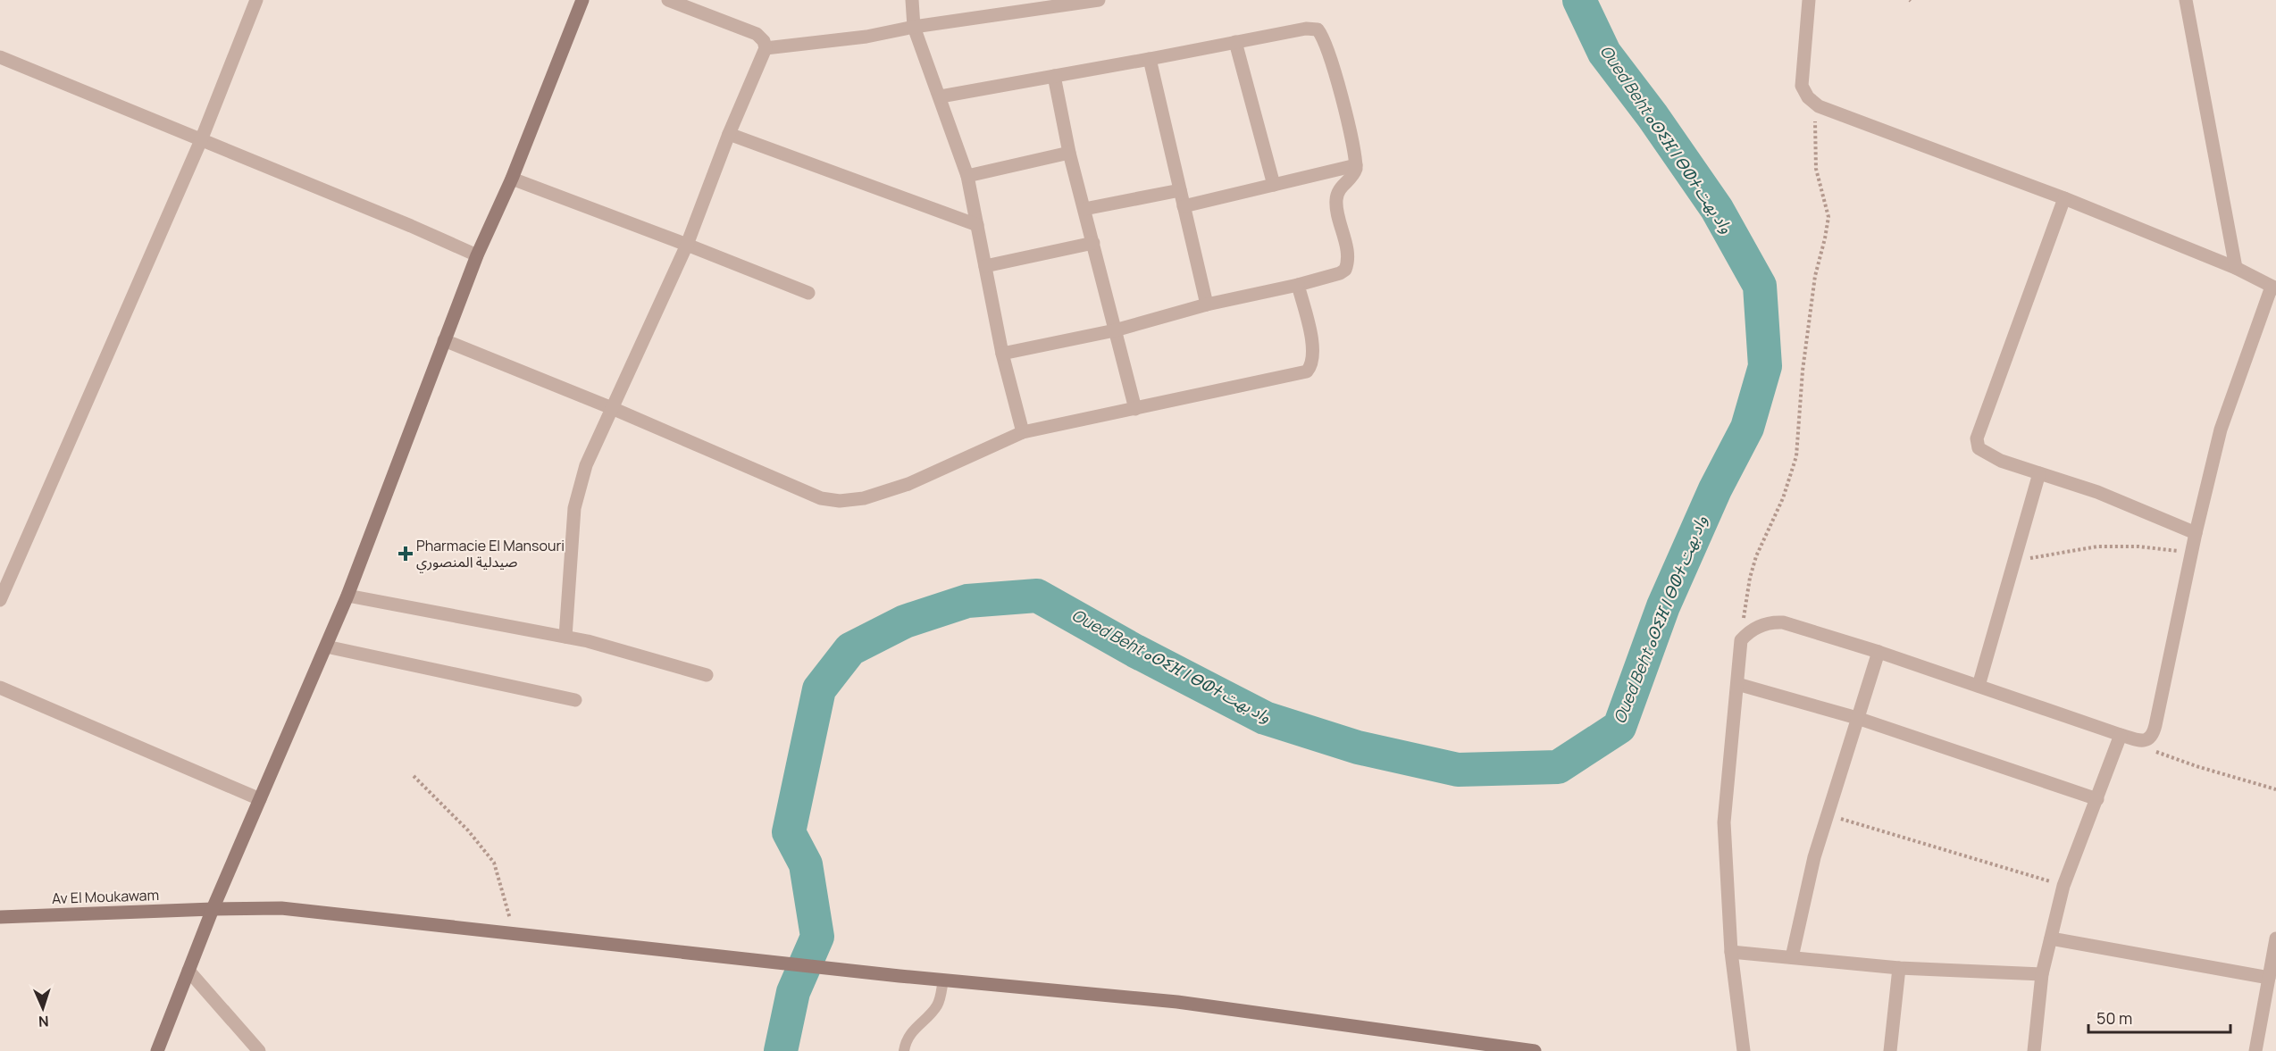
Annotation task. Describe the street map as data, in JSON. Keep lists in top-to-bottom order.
{
  "streets": {
    "street": ["Av El Moukawam"]
  },
  "water": ["Oued Beht ⴰⵙⵉⴼ ⵏ ⴱⵀⵜ واد بهت"],
  "places": {
    "health": ["Pharmacie El Mansouri صيدلية المنصوري"]
  },
  "scale_bar": "50 m",
  "north": "bottom"
}
